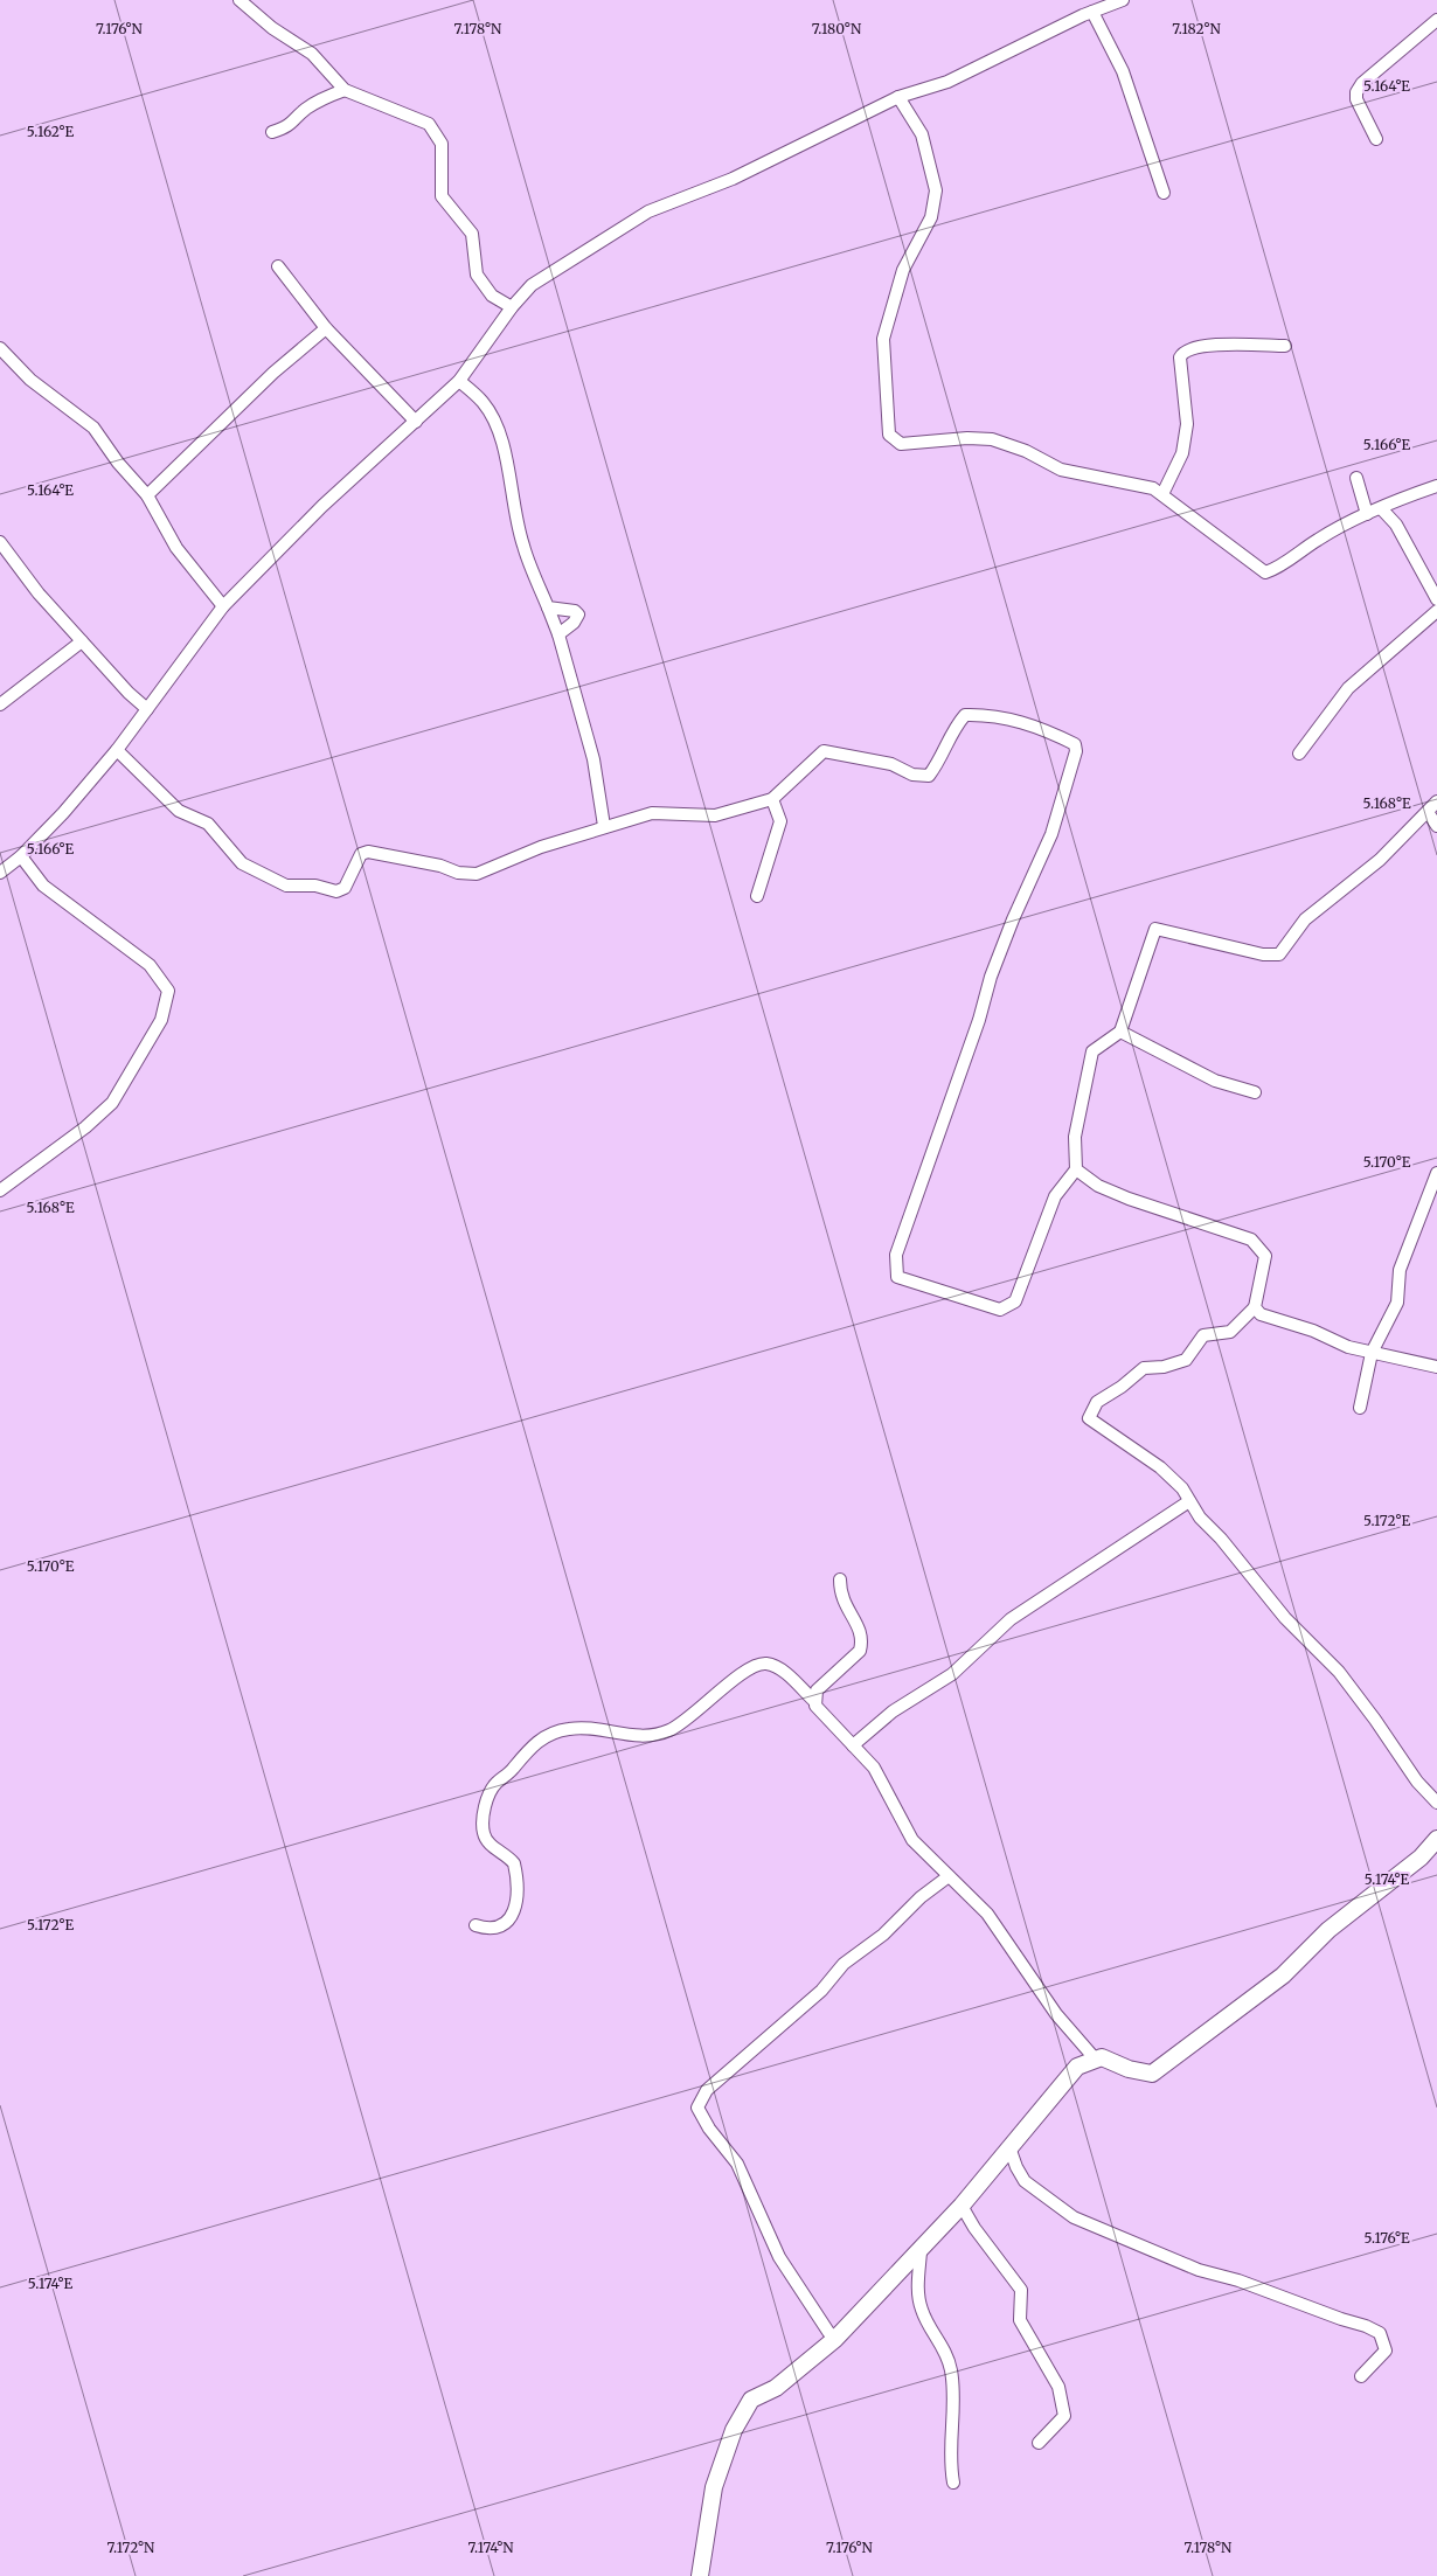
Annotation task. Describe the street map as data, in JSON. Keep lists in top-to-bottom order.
{
  "coordinates": [
    "7.176°N",
    "7.178°N",
    "7.180°N",
    "7.182°N",
    "5.164°E",
    "5.162°E",
    "5.166°E",
    "5.168°E",
    "5.170°E",
    "5.172°E",
    "5.174°E",
    "5.176°E",
    "7.172°N",
    "7.174°N"
  ]
}
